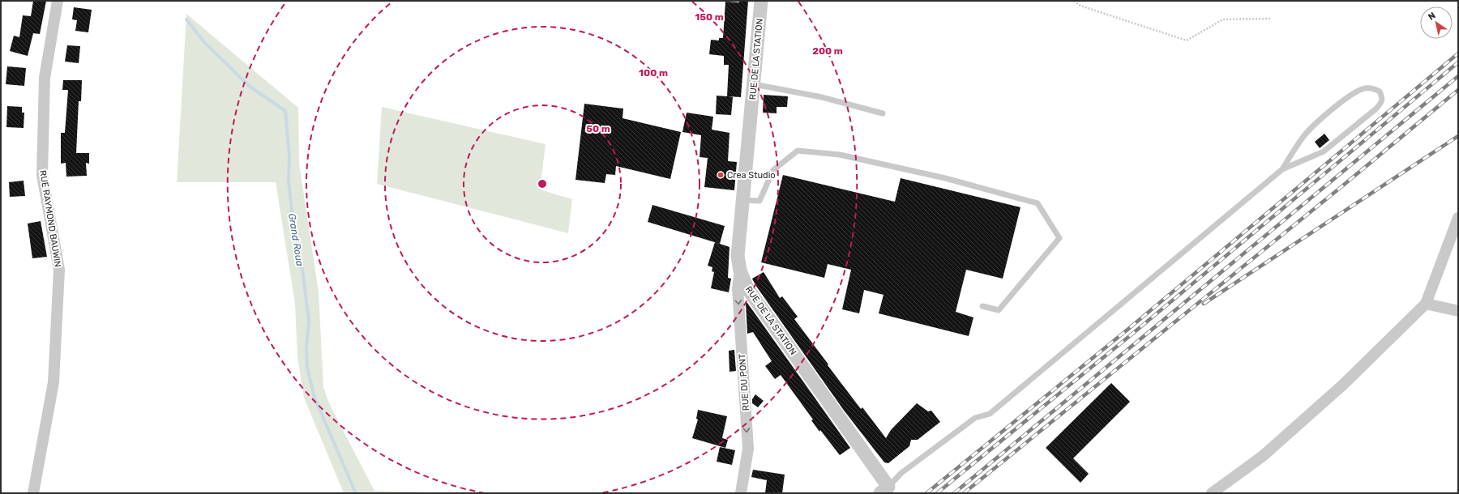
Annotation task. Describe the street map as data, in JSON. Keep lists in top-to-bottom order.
{
  "streets": {
    "street": ["RUE DE LA STATION", "RUE RAYMOND BAUWIN", "RUE DU PONT"]
  },
  "crossings": [
    ["RUE DE LA STATION", "RUE DU PONT"]
  ],
  "one_way": ["RUE DU PONT"],
  "water": ["Grand Roua"],
  "places": ["Crea Studio"],
  "north": "top left",
  "rings": [
    "150 m",
    "200 m",
    "100 m",
    "50 m"
  ]
}
